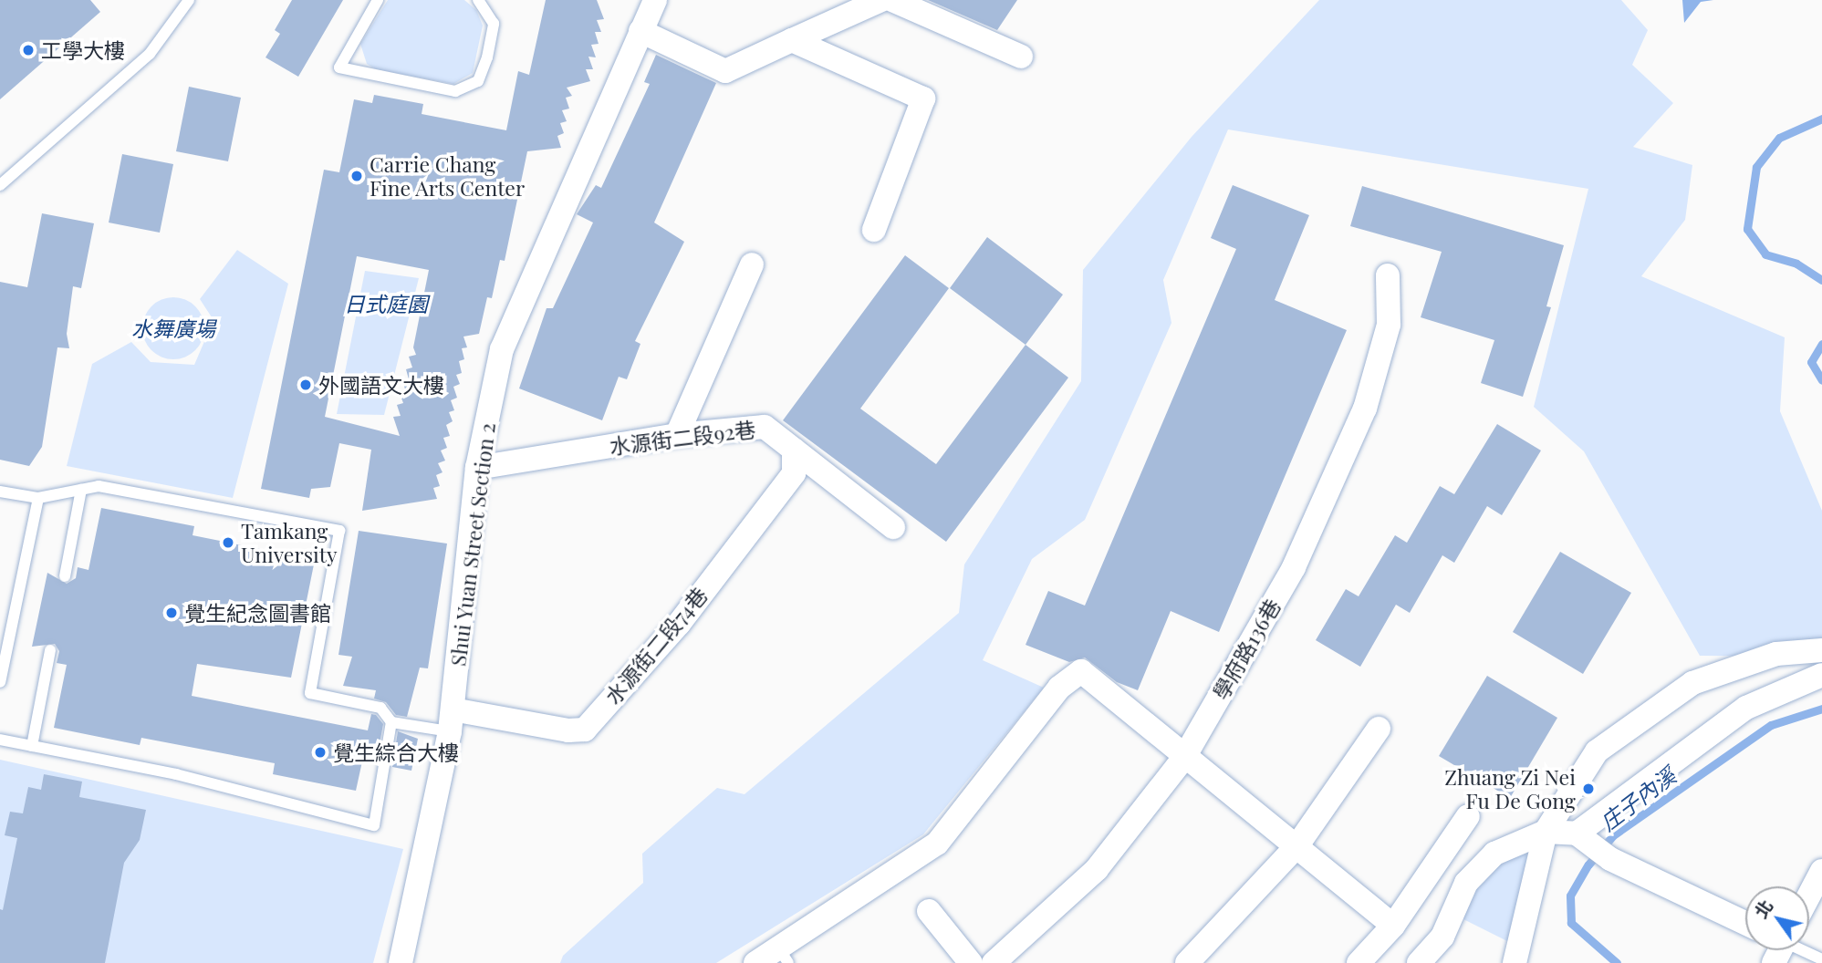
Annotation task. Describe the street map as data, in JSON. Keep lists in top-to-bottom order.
{
  "streets": {
    "street": [
      "水源街二段92巷",
      "Shui Yuan Street Section 2",
      "水源街二段74巷",
      "學府路136巷"
    ]
  },
  "crossings": [
    ["水源街二段92巷", "Shui Yuan Street Section 2"],
    ["水源街二段92巷", "水源街二段74巷"],
    ["Shui Yuan Street Section 2", "水源街二段74巷"]
  ],
  "water": ["庄子內溪"],
  "parks": ["日式庭園", "水舞廣場"],
  "places": [
    "工學大樓",
    "Carrie Chang Fine Arts Center",
    "外國語文大樓",
    "Tamkang University",
    "覺生紀念圖書館",
    "覺生綜合大樓",
    "Zhuang Zi Nei Fu De Gong"
  ],
  "north": "top left"
}
